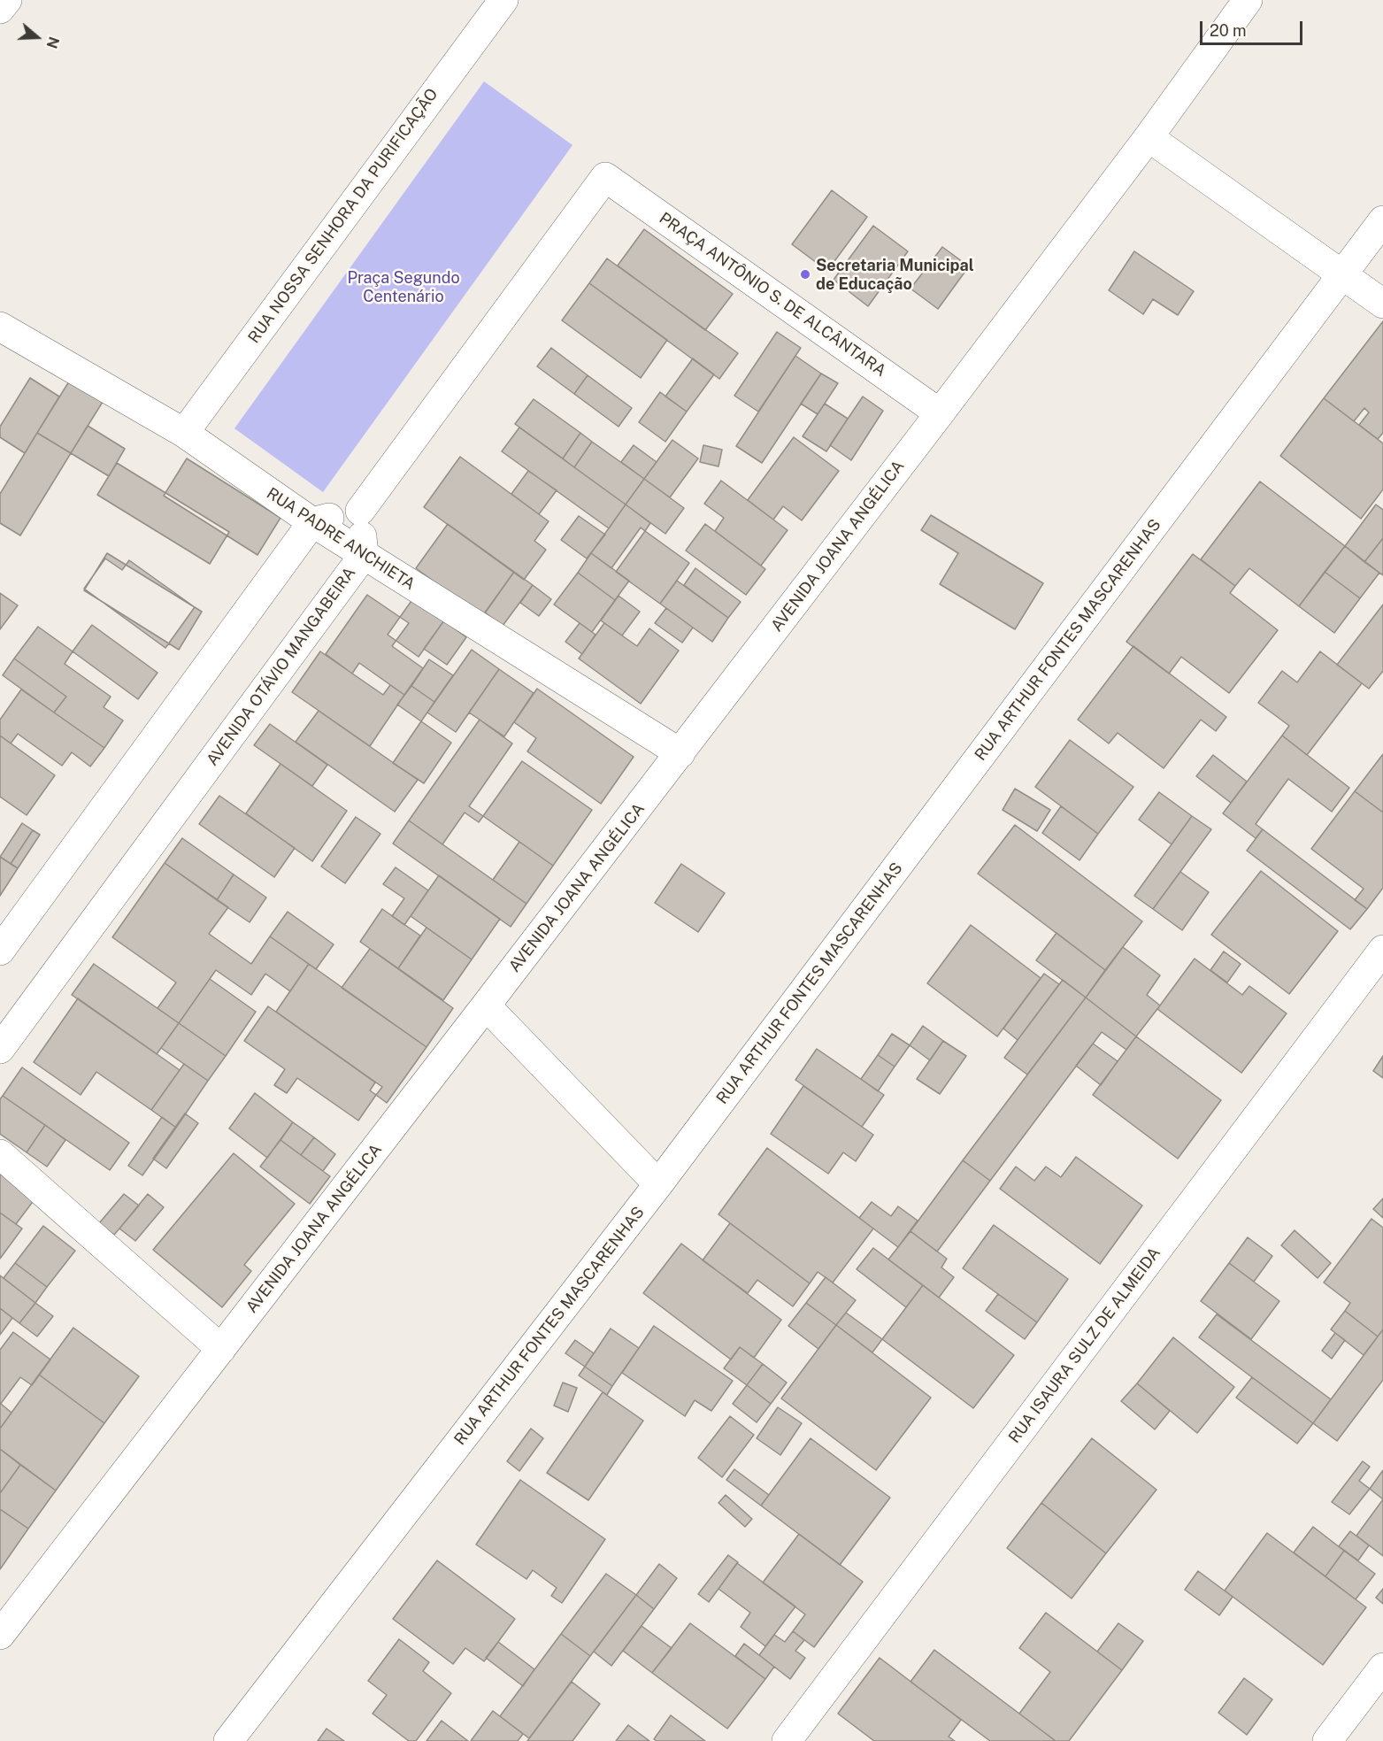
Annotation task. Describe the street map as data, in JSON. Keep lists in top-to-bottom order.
{
  "streets": {
    "street": [
      "RUA NOSSA SENHORA DA PURIFICAÇÃO",
      "PRAÇA ANTÔNIO S. DE ALCÂNTARA",
      "RUA PADRE ANCHIETA",
      "AVENIDA JOANA ANGÉLICA",
      "RUA ARTHUR FONTES MASCARENHAS",
      "AVENIDA OTÁVIO MANGABEIRA",
      "RUA ISAURA SULZ DE ALMEIDA"
    ]
  },
  "crossings": [
    ["RUA NOSSA SENHORA DA PURIFICAÇÃO", "RUA PADRE ANCHIETA"],
    ["PRAÇA ANTÔNIO S. DE ALCÂNTARA", "AVENIDA JOANA ANGÉLICA"],
    ["PRAÇA ANTÔNIO S. DE ALCÂNTARA", "AVENIDA OTÁVIO MANGABEIRA"],
    ["RUA PADRE ANCHIETA", "AVENIDA JOANA ANGÉLICA"],
    ["RUA PADRE ANCHIETA", "AVENIDA OTÁVIO MANGABEIRA"]
  ],
  "parks": ["Praça Segundo Centenário"],
  "places": ["Secretaria Municipal de Educação"],
  "scale_bar": "20 m",
  "north": "right"
}
